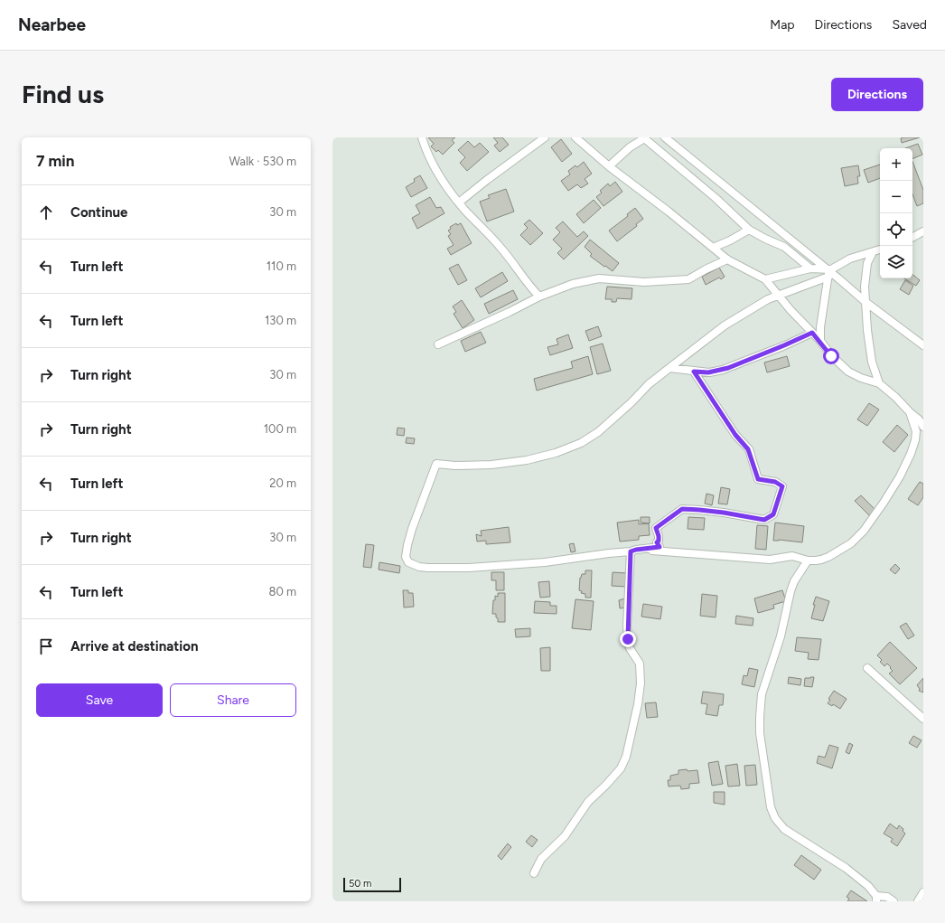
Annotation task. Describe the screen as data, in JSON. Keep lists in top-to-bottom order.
{
  "scale_bar": "50 m",
  "page": {
    "header": "Nearbee",
    "nav": ["Map", "Directions", "Saved"],
    "buttons": [
      "Directions",
      ["Save", "Share"]
    ],
    "title": "Find us",
    "heading": ["7 min", "Walk · 530 m"],
    "map_buttons": ["+", "−"],
    "list": [
      ["Continue", "30 m"],
      ["Turn left", "110 m"],
      ["Turn left", "130 m"],
      ["Turn right", "30 m"],
      ["Turn right", "100 m"],
      ["Turn left", "20 m"],
      ["Turn right", "30 m"],
      ["Turn left", "80 m"],
      "Arrive at destination"
    ],
    "scale": "50 m"
  }
}
